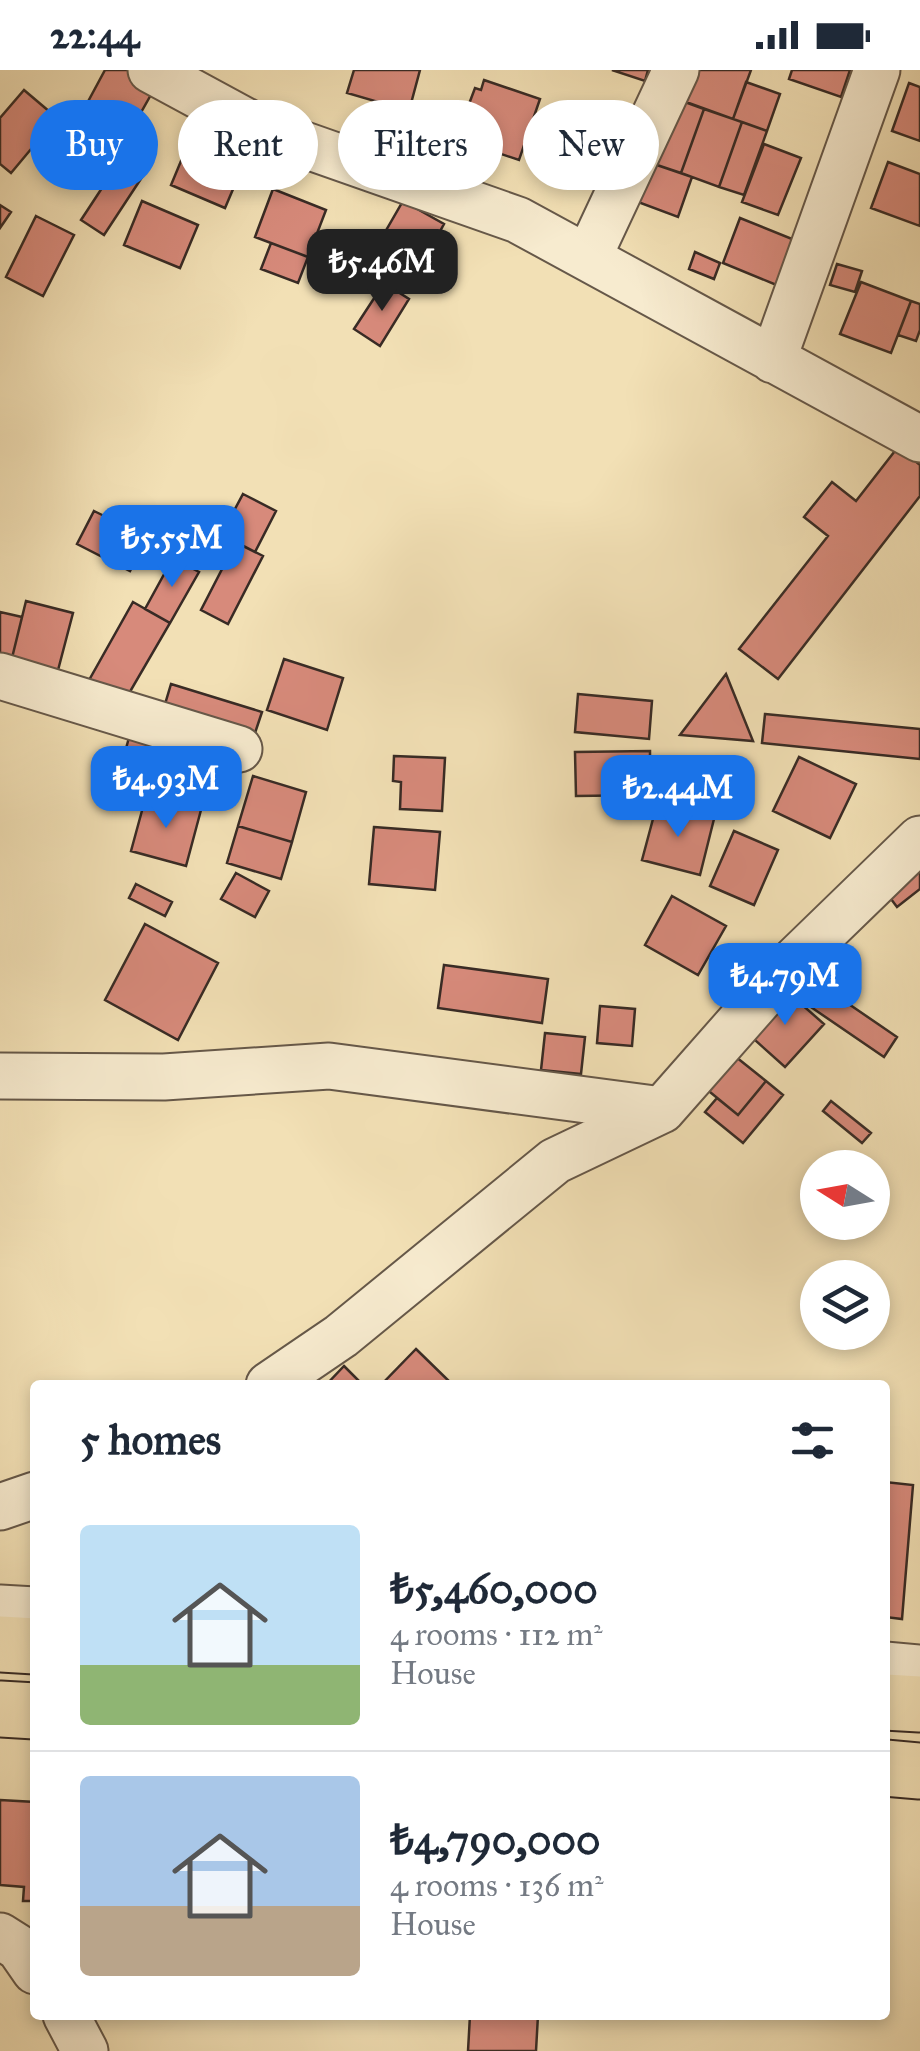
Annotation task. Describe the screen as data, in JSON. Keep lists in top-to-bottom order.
{
  "north": "left",
  "page": {
    "status": "22:44",
    "chip": [
      "Buy",
      "Rent",
      "Filters",
      "New"
    ],
    "price": [
      "₺5.46M",
      "₺5.55M",
      "₺4.93M",
      "₺2.44M",
      "₺4.79M"
    ],
    "heading": "5 homes",
    "list": [
      {
        "name": "₺5,460,000",
        "note": "4 rooms · 112 m² · House"
      },
      {
        "name": "₺4,790,000",
        "note": "4 rooms · 136 m² · House"
      }
    ]
  }
}
